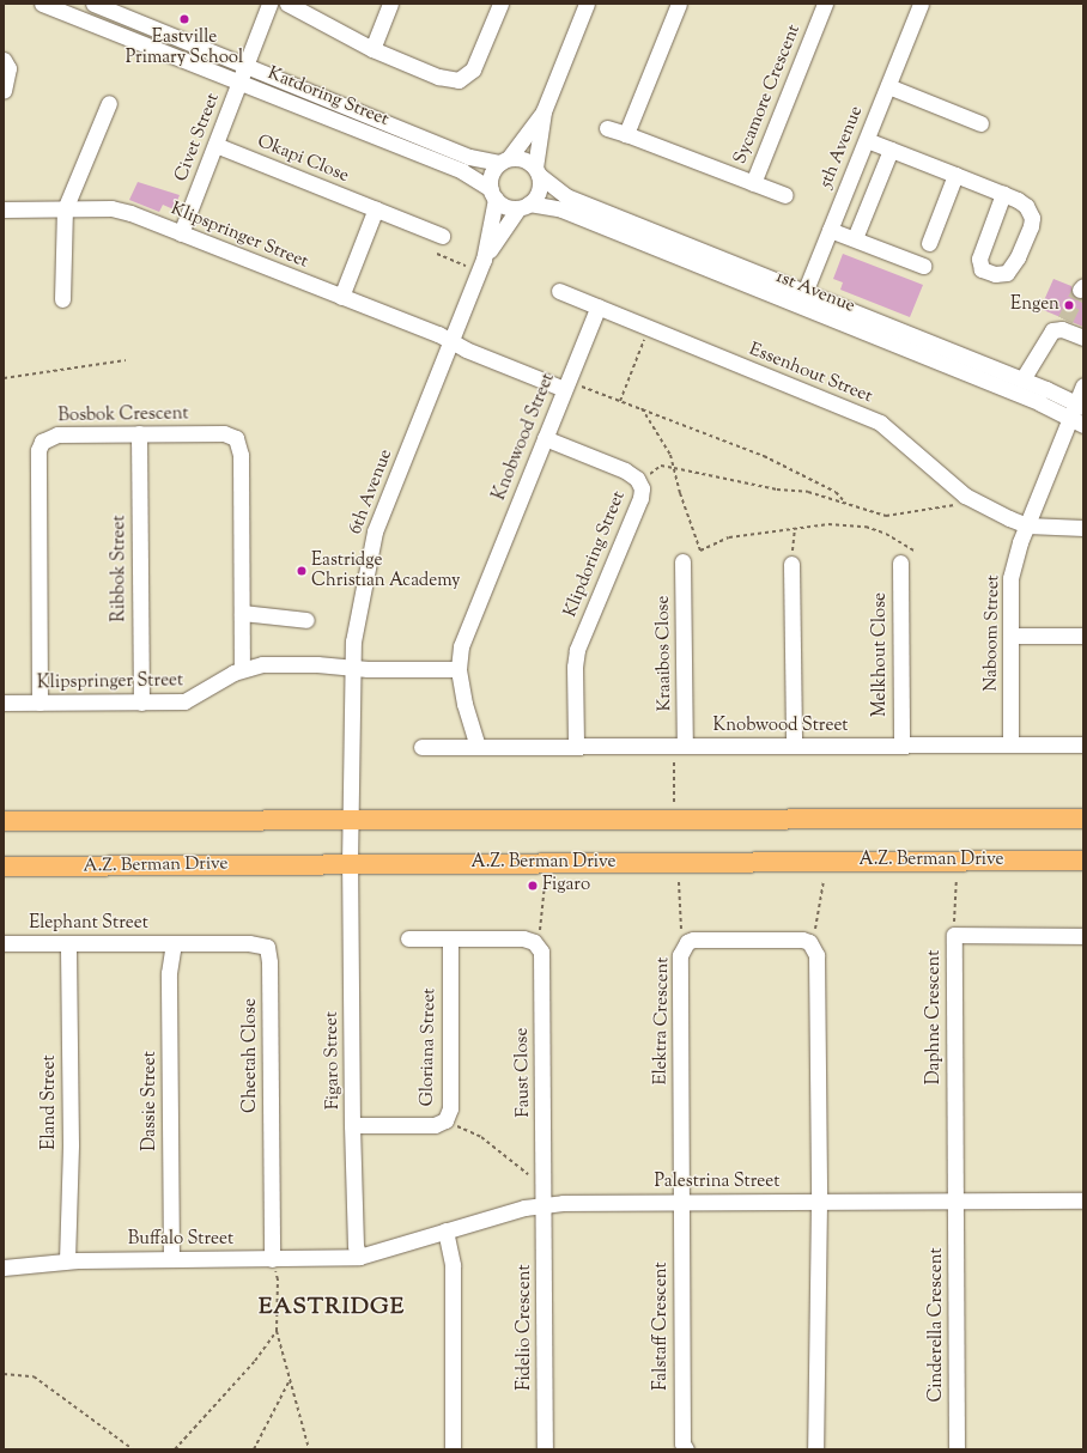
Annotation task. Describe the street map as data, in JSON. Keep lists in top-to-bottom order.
{
  "streets": {
    "main road": ["A.Z. Berman Drive"],
    "street": [
      "Sycamore Crescent",
      "Katdoring Street",
      "Civet Street",
      "5th Avenue",
      "Okapi Close",
      "Klipspringer Street",
      "1st Avenue",
      "Essenhout Street",
      "Bosbok Crescent",
      "Knobwood Street",
      "6th Avenue",
      "Klipdoring Street",
      "Ribbok Street",
      "Naboom Street",
      "Kraaibos Close",
      "Melkhout Close",
      "Elephant Street",
      "Daphne Crescent",
      "Elektra Crescent",
      "Gloriana Street",
      "Cheetah Close",
      "Figaro Street",
      "Faust Close",
      "Dassie Street",
      "Eland Street",
      "Palestrina Street",
      "Buffalo Street",
      "Cinderella Crescent",
      "Falstaff Crescent",
      "Fidelio Crescent"
    ]
  },
  "crossings": [
    ["Katdoring Street", "Civet Street"],
    ["Katdoring Street", "1st Avenue"],
    ["Katdoring Street", "6th Avenue"],
    ["Civet Street", "Okapi Close"],
    ["Civet Street", "Klipspringer Street"],
    ["5th Avenue", "1st Avenue"],
    ["Klipspringer Street", "Bosbok Crescent"],
    ["Klipspringer Street", "Knobwood Street"],
    ["Klipspringer Street", "6th Avenue"],
    ["Klipspringer Street", "Ribbok Street"],
    ["1st Avenue", "6th Avenue"],
    ["1st Avenue", "Naboom Street"],
    ["Essenhout Street", "Knobwood Street"],
    ["Essenhout Street", "Naboom Street"],
    ["Bosbok Crescent", "Ribbok Street"],
    ["Knobwood Street", "Klipdoring Street"],
    ["Knobwood Street", "Naboom Street"],
    ["Knobwood Street", "Kraaibos Close"],
    ["Knobwood Street", "Melkhout Close"],
    ["6th Avenue", "A.Z. Berman Drive"],
    ["6th Avenue", "Figaro Street"],
    ["A.Z. Berman Drive", "Figaro Street"],
    ["Elephant Street", "Cheetah Close"],
    ["Elephant Street", "Dassie Street"],
    ["Elephant Street", "Eland Street"],
    ["Daphne Crescent", "Palestrina Street"],
    ["Daphne Crescent", "Cinderella Crescent"],
    ["Elektra Crescent", "Palestrina Street"],
    ["Elektra Crescent", "Falstaff Crescent"],
    ["Gloriana Street", "Figaro Street"],
    ["Cheetah Close", "Dassie Street"],
    ["Cheetah Close", "Buffalo Street"],
    ["Figaro Street", "Palestrina Street"],
    ["Figaro Street", "Buffalo Street"],
    ["Faust Close", "Palestrina Street"],
    ["Faust Close", "Fidelio Crescent"],
    ["Dassie Street", "Buffalo Street"],
    ["Eland Street", "Buffalo Street"],
    ["Palestrina Street", "Buffalo Street"],
    ["Palestrina Street", "Cinderella Crescent"],
    ["Palestrina Street", "Falstaff Crescent"],
    ["Palestrina Street", "Fidelio Crescent"]
  ],
  "districts": ["EASTRIDGE"],
  "places": [
    "Eastville Primary School",
    "Engen",
    "Eastridge Christian Academy",
    "Figaro"
  ]
}
